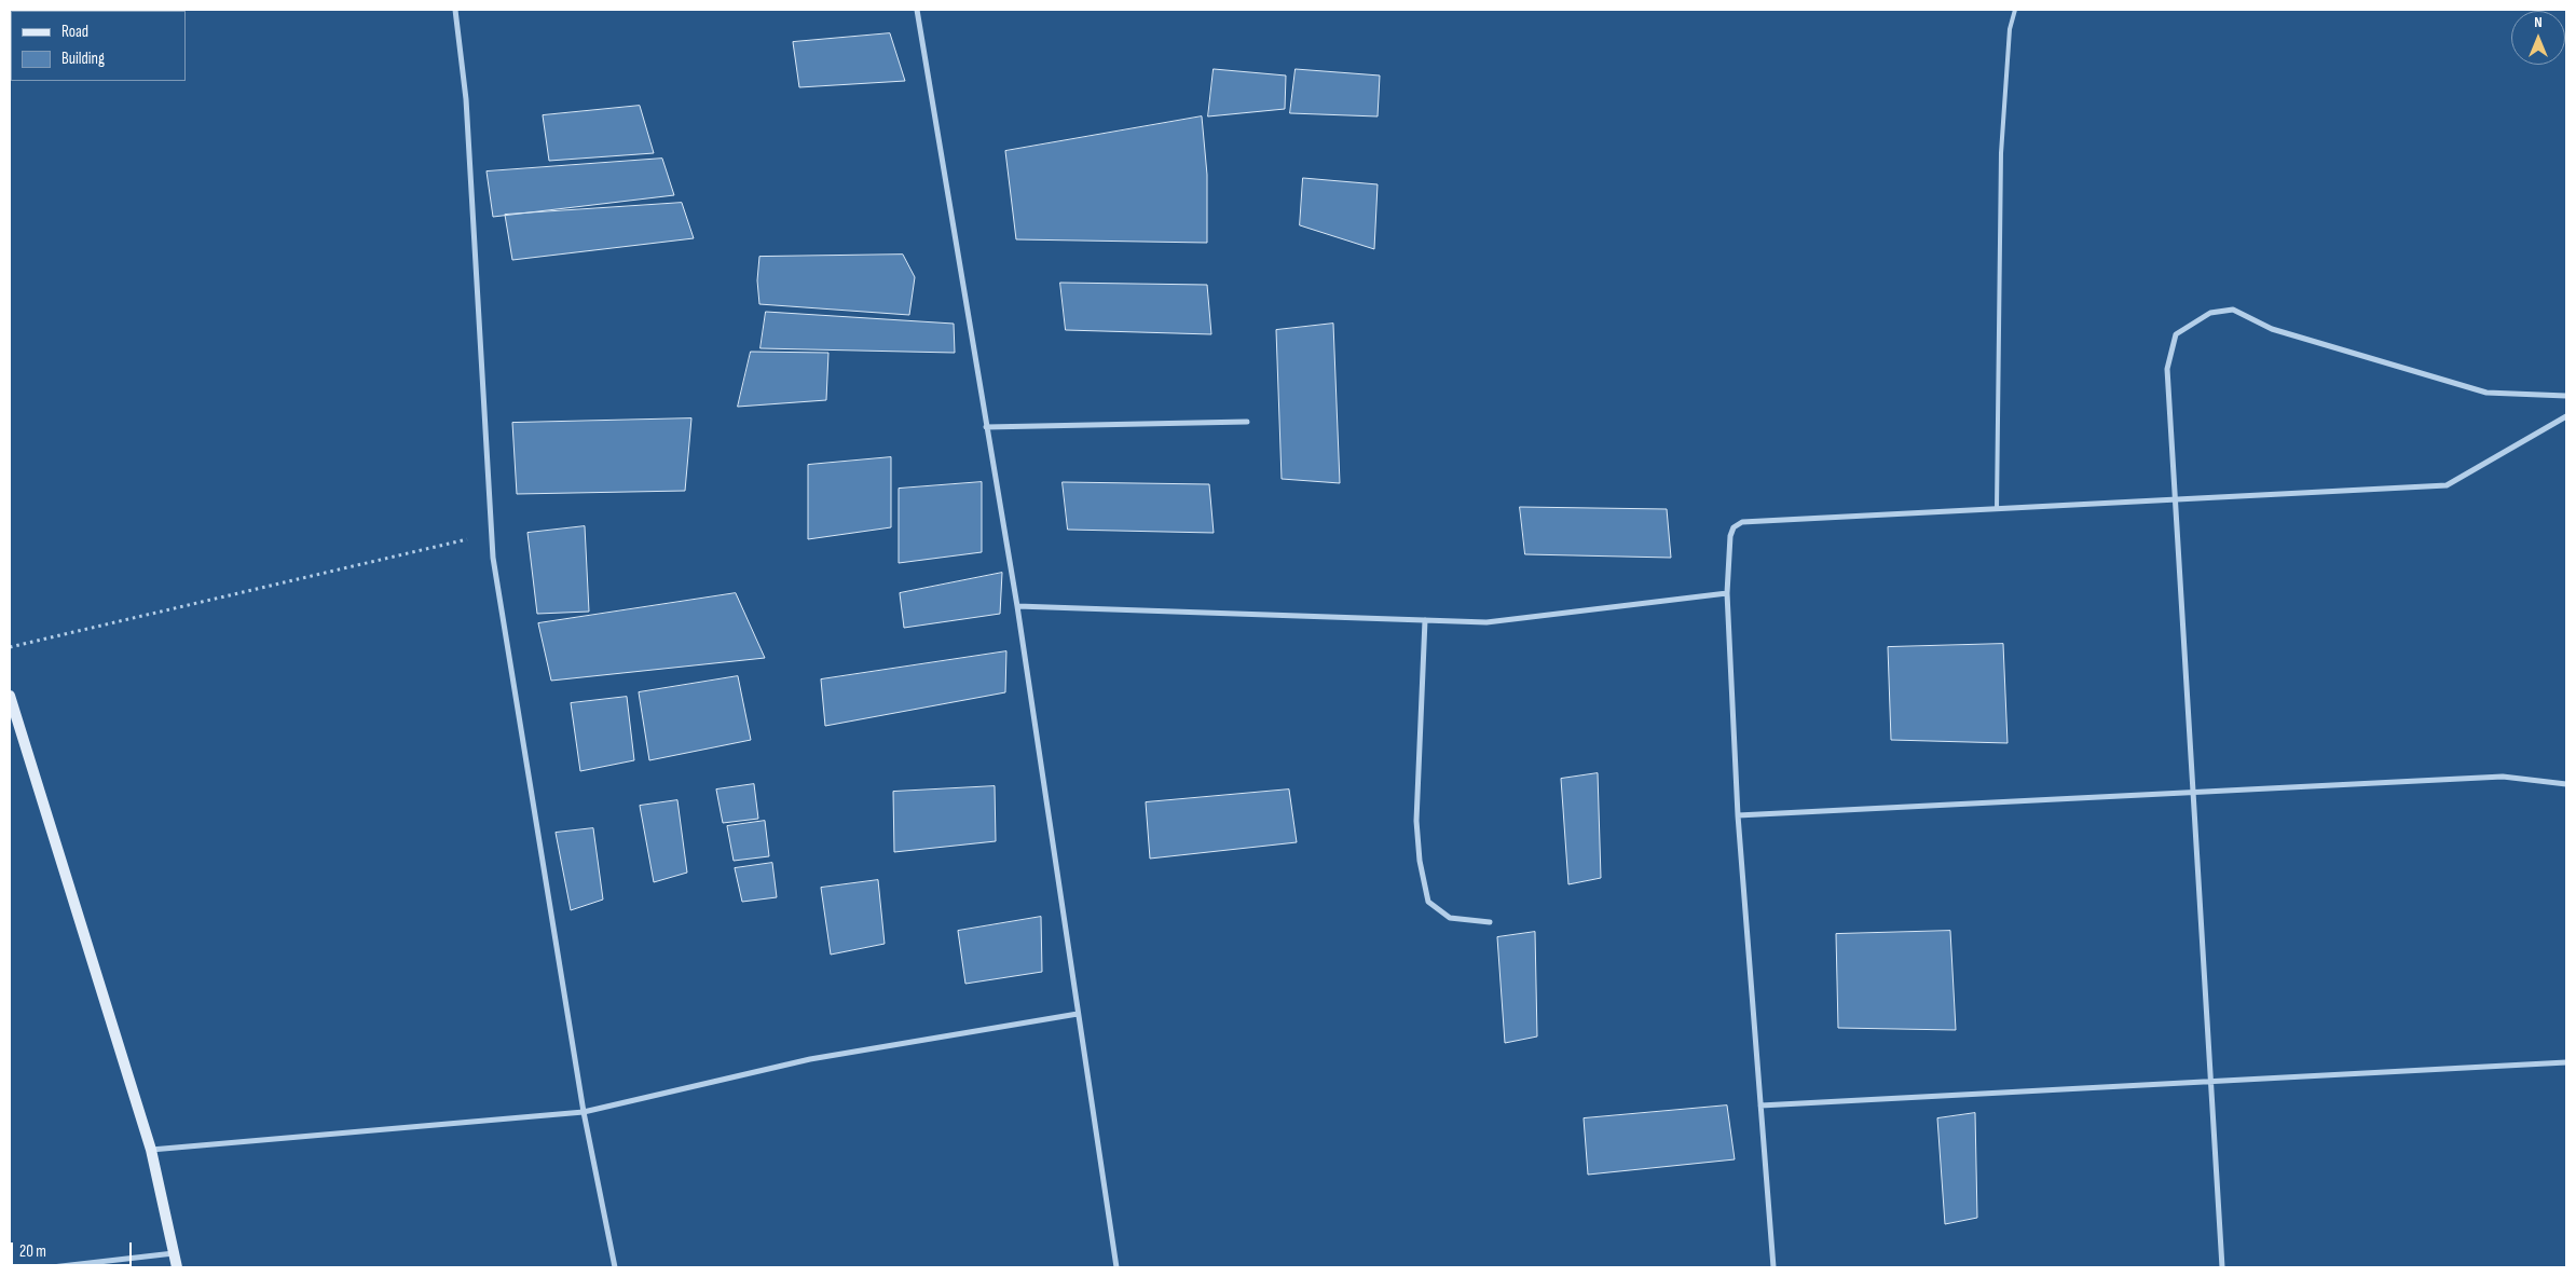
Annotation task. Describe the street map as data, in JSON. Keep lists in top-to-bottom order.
{
  "legend": ["Road", "Building"],
  "scale_bar": "20 m",
  "north": "top"
}
